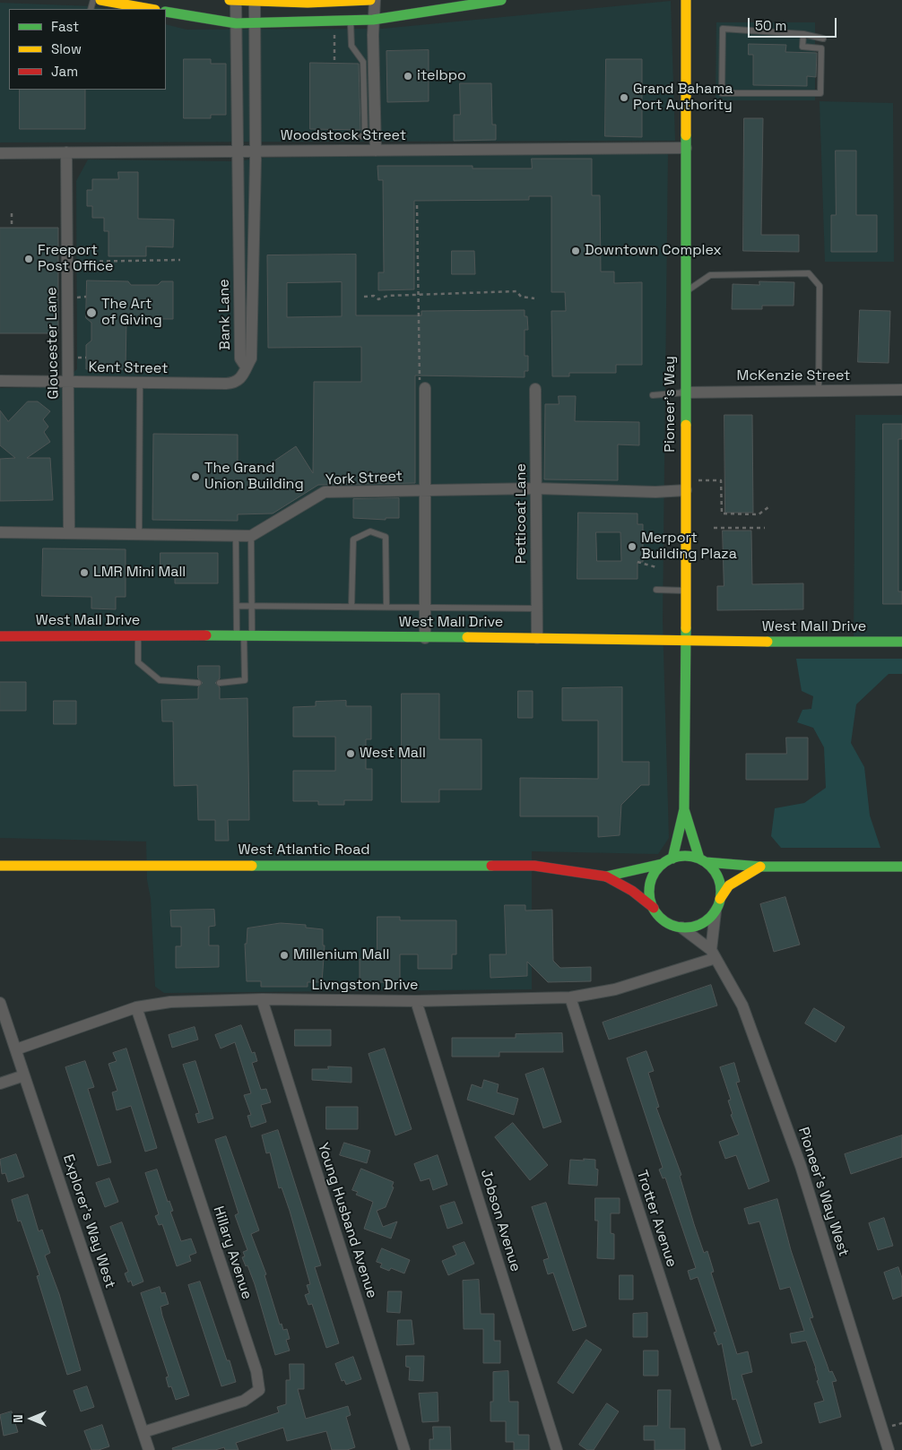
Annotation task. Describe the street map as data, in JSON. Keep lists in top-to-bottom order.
{
  "streets": {
    "main road": ["Pioneer's Way", "West Mall Drive", "West Atlantic Road"],
    "street": [
      "Woodstock Street",
      "Bank Lane",
      "Gloucester Lane",
      "Kent Street",
      "McKenzie Street",
      "York Street",
      "Petticoat Lane",
      "Livngston Drive",
      "Pioneer's Way West",
      "Trotter Avenue",
      "Young Husband Avenue",
      "Jobson Avenue",
      "Explorer's Way West",
      "Hillary Avenue"
    ]
  },
  "crossings": [
    ["Woodstock Street", "Bank Lane"],
    ["Woodstock Street", "Gloucester Lane"],
    ["Woodstock Street", "Pioneer's Way"],
    ["Bank Lane", "Kent Street"],
    ["Gloucester Lane", "Kent Street"],
    ["McKenzie Street", "Pioneer's Way"],
    ["Pioneer's Way", "York Street"],
    ["Pioneer's Way", "West Mall Drive"],
    ["Pioneer's Way", "West Atlantic Road"],
    ["Pioneer's Way", "Pioneer's Way West"],
    ["York Street", "Petticoat Lane"],
    ["Petticoat Lane", "West Mall Drive"],
    ["West Atlantic Road", "Pioneer's Way West"],
    ["Livngston Drive", "Pioneer's Way West"],
    ["Livngston Drive", "Trotter Avenue"],
    ["Livngston Drive", "Young Husband Avenue"],
    ["Livngston Drive", "Jobson Avenue"],
    ["Livngston Drive", "Explorer's Way West"],
    ["Livngston Drive", "Hillary Avenue"],
    ["Explorer's Way West", "Hillary Avenue"]
  ],
  "places": [
    "itelbpo",
    "Grand Bahama Port Authority",
    "Downtown Complex",
    "Freeport Post Office",
    "The Art of Giving",
    "The Grand Union Building",
    "Merport Building Plaza",
    "LMR Mini Mall",
    "West Mall",
    "Millenium Mall"
  ],
  "legend": ["Fast", "Slow", "Jam"],
  "scale_bar": "50 m",
  "north": "left"
}
